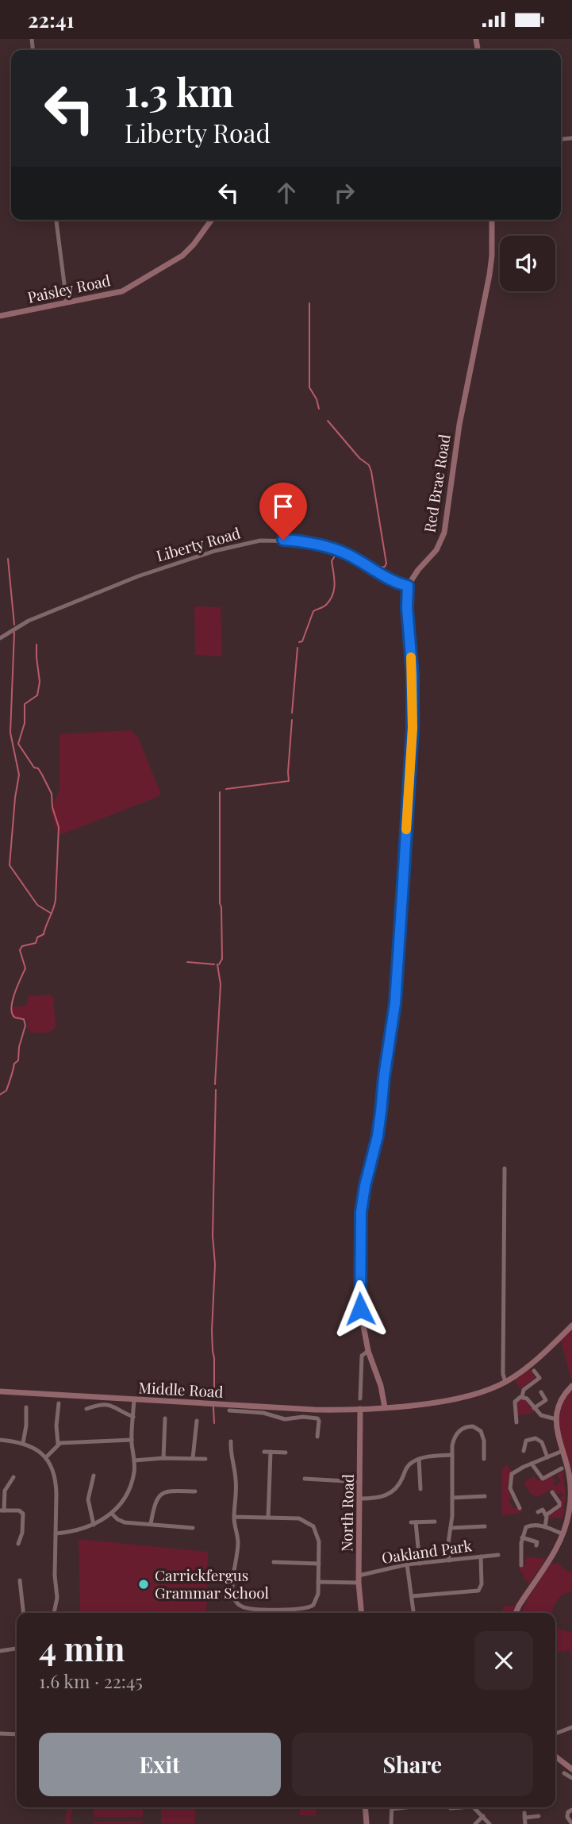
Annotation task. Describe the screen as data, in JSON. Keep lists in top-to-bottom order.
{
  "streets": {
    "street": [
      "Paisley Road",
      "Red Brae Road",
      "Liberty Road",
      "Middle Road",
      "North Road",
      "Oakland Park"
    ]
  },
  "crossings": [
    ["Red Brae Road", "Liberty Road"],
    ["Middle Road", "North Road"],
    ["North Road", "Oakland Park"]
  ],
  "places": ["Carrickfergus Grammar School"],
  "page": {
    "status": "22:41",
    "turn": ["1.3 km", "Liberty Road"],
    "heading": ["4 min", "1.6 km · 22:45"],
    "buttons": ["Exit", "Share"]
  }
}
